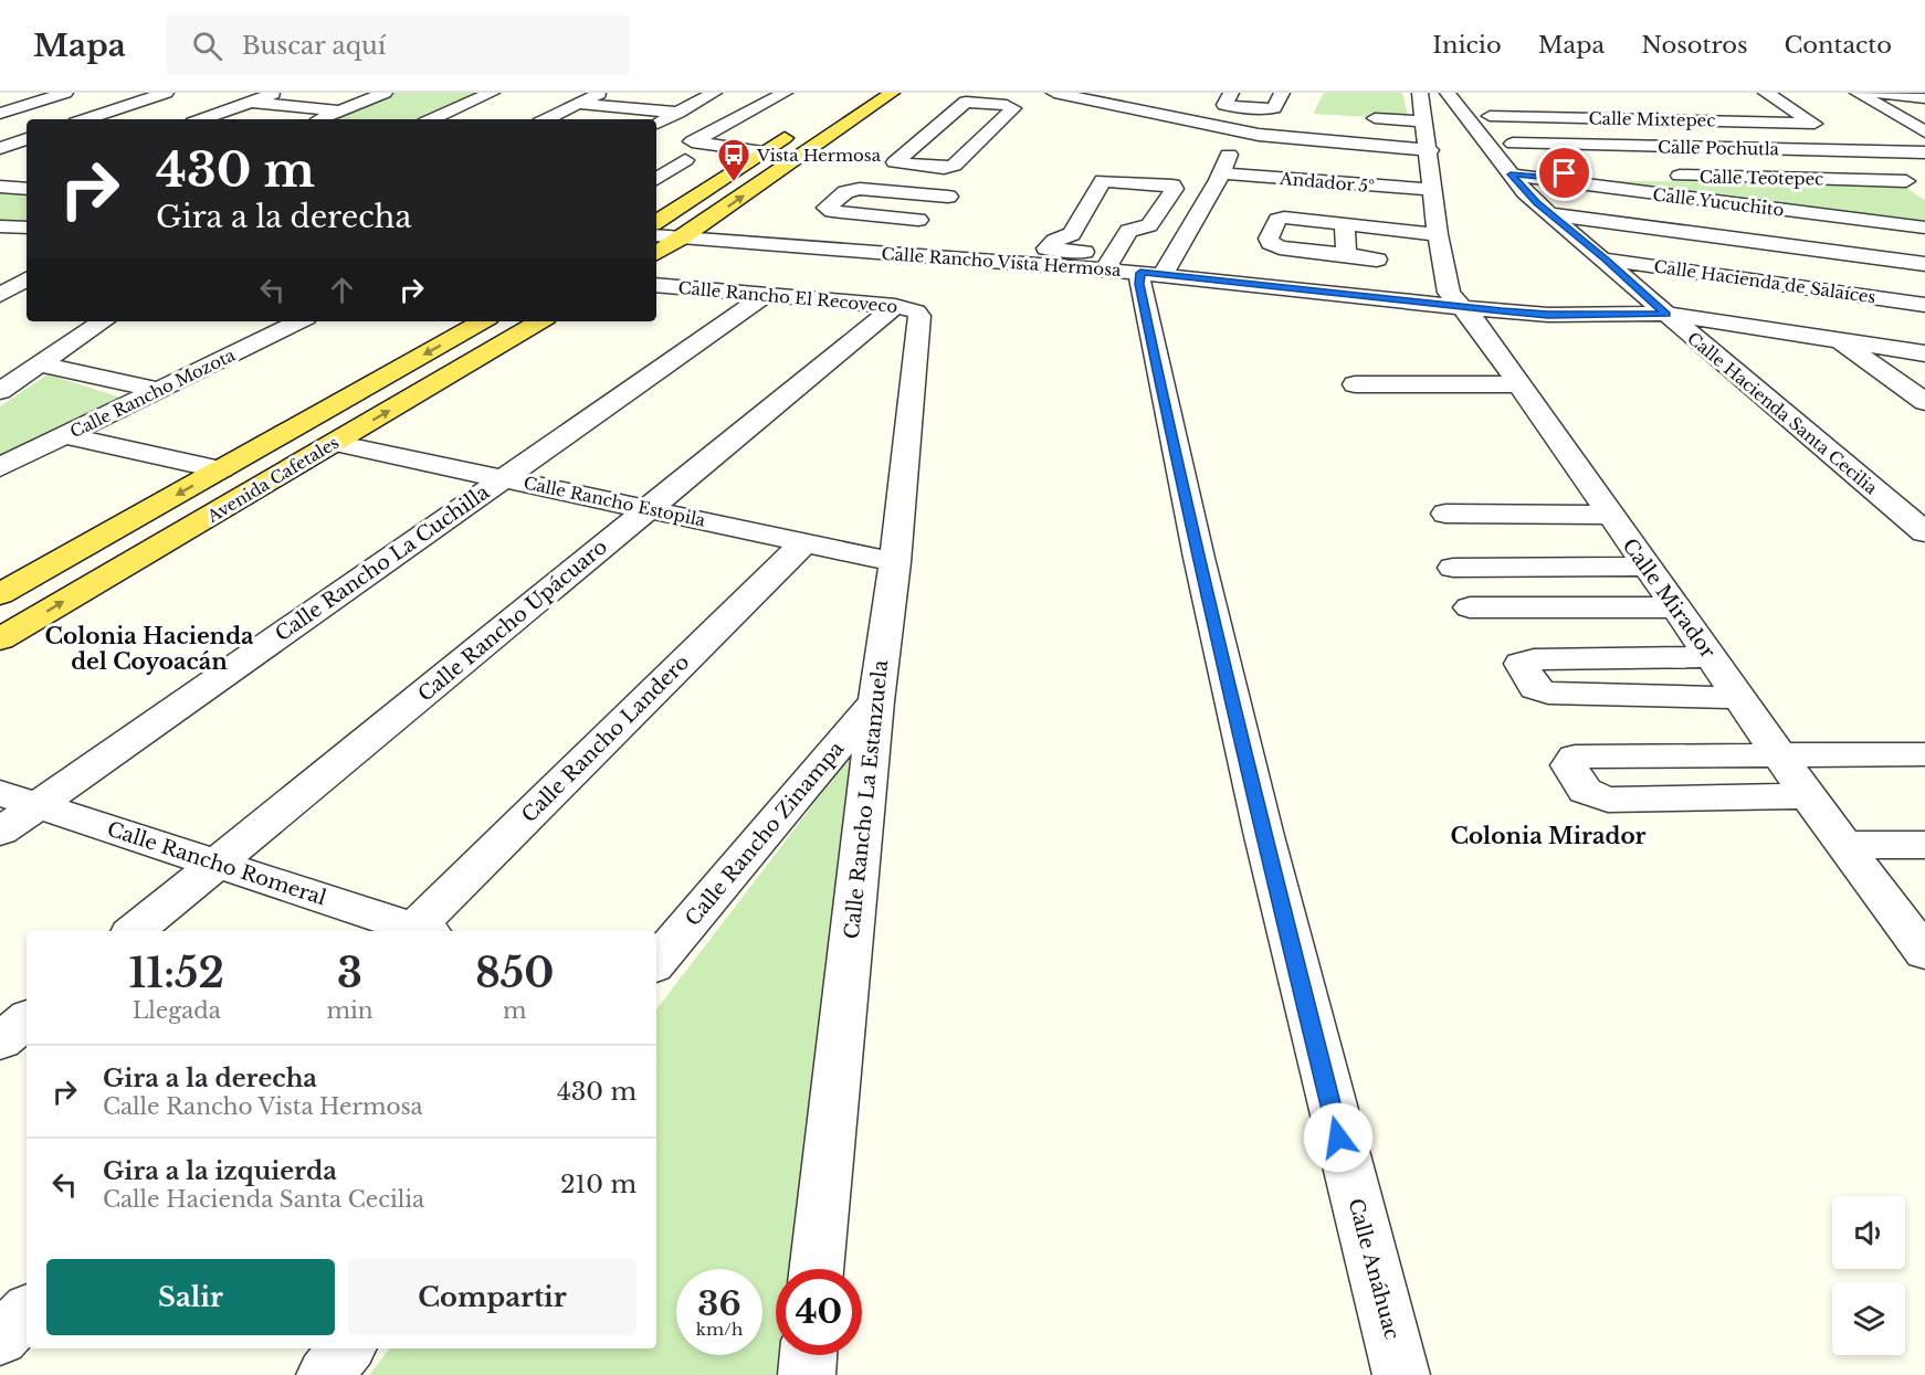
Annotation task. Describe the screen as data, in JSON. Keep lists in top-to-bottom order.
{
  "streets": {
    "main road": ["Avenida Cafetales"],
    "street": [
      "Calle Mixtepec",
      "Calle Pochutla",
      "Calle Teotepec",
      "Andador 5º",
      "Calle Yucuchito",
      "Calle Rancho Vista Hermosa",
      "Calle Hacienda de Salaíces",
      "Calle Rancho El Recoveco",
      "Calle Rancho Mozota",
      "Calle Hacienda Santa Cecilia",
      "Calle Rancho Estopila",
      "Calle Rancho La Cuchilla",
      "Calle Mirador",
      "Calle Rancho Upácuaro",
      "Calle Rancho Landero",
      "Calle Rancho La Estanzuela",
      "Calle Rancho Zinampa",
      "Calle Rancho Romeral",
      "Calle Anáhuac"
    ]
  },
  "crossings": [
    ["Calle Teotepec", "Calle Yucuchito"],
    ["Andador 5º", "Calle Mirador"],
    ["Calle Yucuchito", "Calle Hacienda Santa Cecilia"],
    ["Calle Rancho Vista Hermosa", "Calle Hacienda Santa Cecilia"],
    ["Calle Rancho Vista Hermosa", "Calle Mirador"],
    ["Calle Rancho Vista Hermosa", "Calle Anáhuac"],
    ["Calle Hacienda de Salaíces", "Calle Hacienda Santa Cecilia"],
    ["Calle Rancho El Recoveco", "Calle Rancho La Cuchilla"],
    ["Calle Rancho El Recoveco", "Calle Rancho Upácuaro"],
    ["Calle Rancho El Recoveco", "Calle Rancho La Estanzuela"],
    ["Avenida Cafetales", "Calle Rancho Estopila"],
    ["Calle Rancho Estopila", "Calle Rancho La Cuchilla"],
    ["Calle Rancho Estopila", "Calle Rancho Upácuaro"],
    ["Calle Rancho Estopila", "Calle Rancho Landero"],
    ["Calle Rancho Estopila", "Calle Rancho La Estanzuela"],
    ["Calle Rancho La Cuchilla", "Calle Rancho Romeral"],
    ["Calle Rancho Upácuaro", "Calle Rancho La Estanzuela"],
    ["Calle Rancho Upácuaro", "Calle Rancho Romeral"],
    ["Calle Rancho La Estanzuela", "Calle Rancho Zinampa"]
  ],
  "districts": ["Colonia Hacienda del Coyoacán", "Colonia Mirador"],
  "places": {
    "bus stop": ["Vista Hermosa"]
  },
  "page": {
    "header": "Mapa",
    "search": "Buscar aquí",
    "nav": [
      "Inicio",
      "Mapa",
      "Nosotros",
      "Contacto"
    ],
    "turn": ["430 m", "Gira a la derecha"],
    "eta": [
      "11:52",
      "Llegada",
      "3",
      "min",
      "850",
      "m"
    ],
    "list": [
      {
        "name": "Gira a la derecha",
        "note": "Calle Rancho Vista Hermosa",
        "value": "430 m"
      },
      {
        "name": "Gira a la izquierda",
        "note": "Calle Hacienda Santa Cecilia",
        "value": "210 m"
      }
    ],
    "buttons": ["Salir", "Compartir"],
    "speed": "36 km/h",
    "limit": "40"
  }
}
